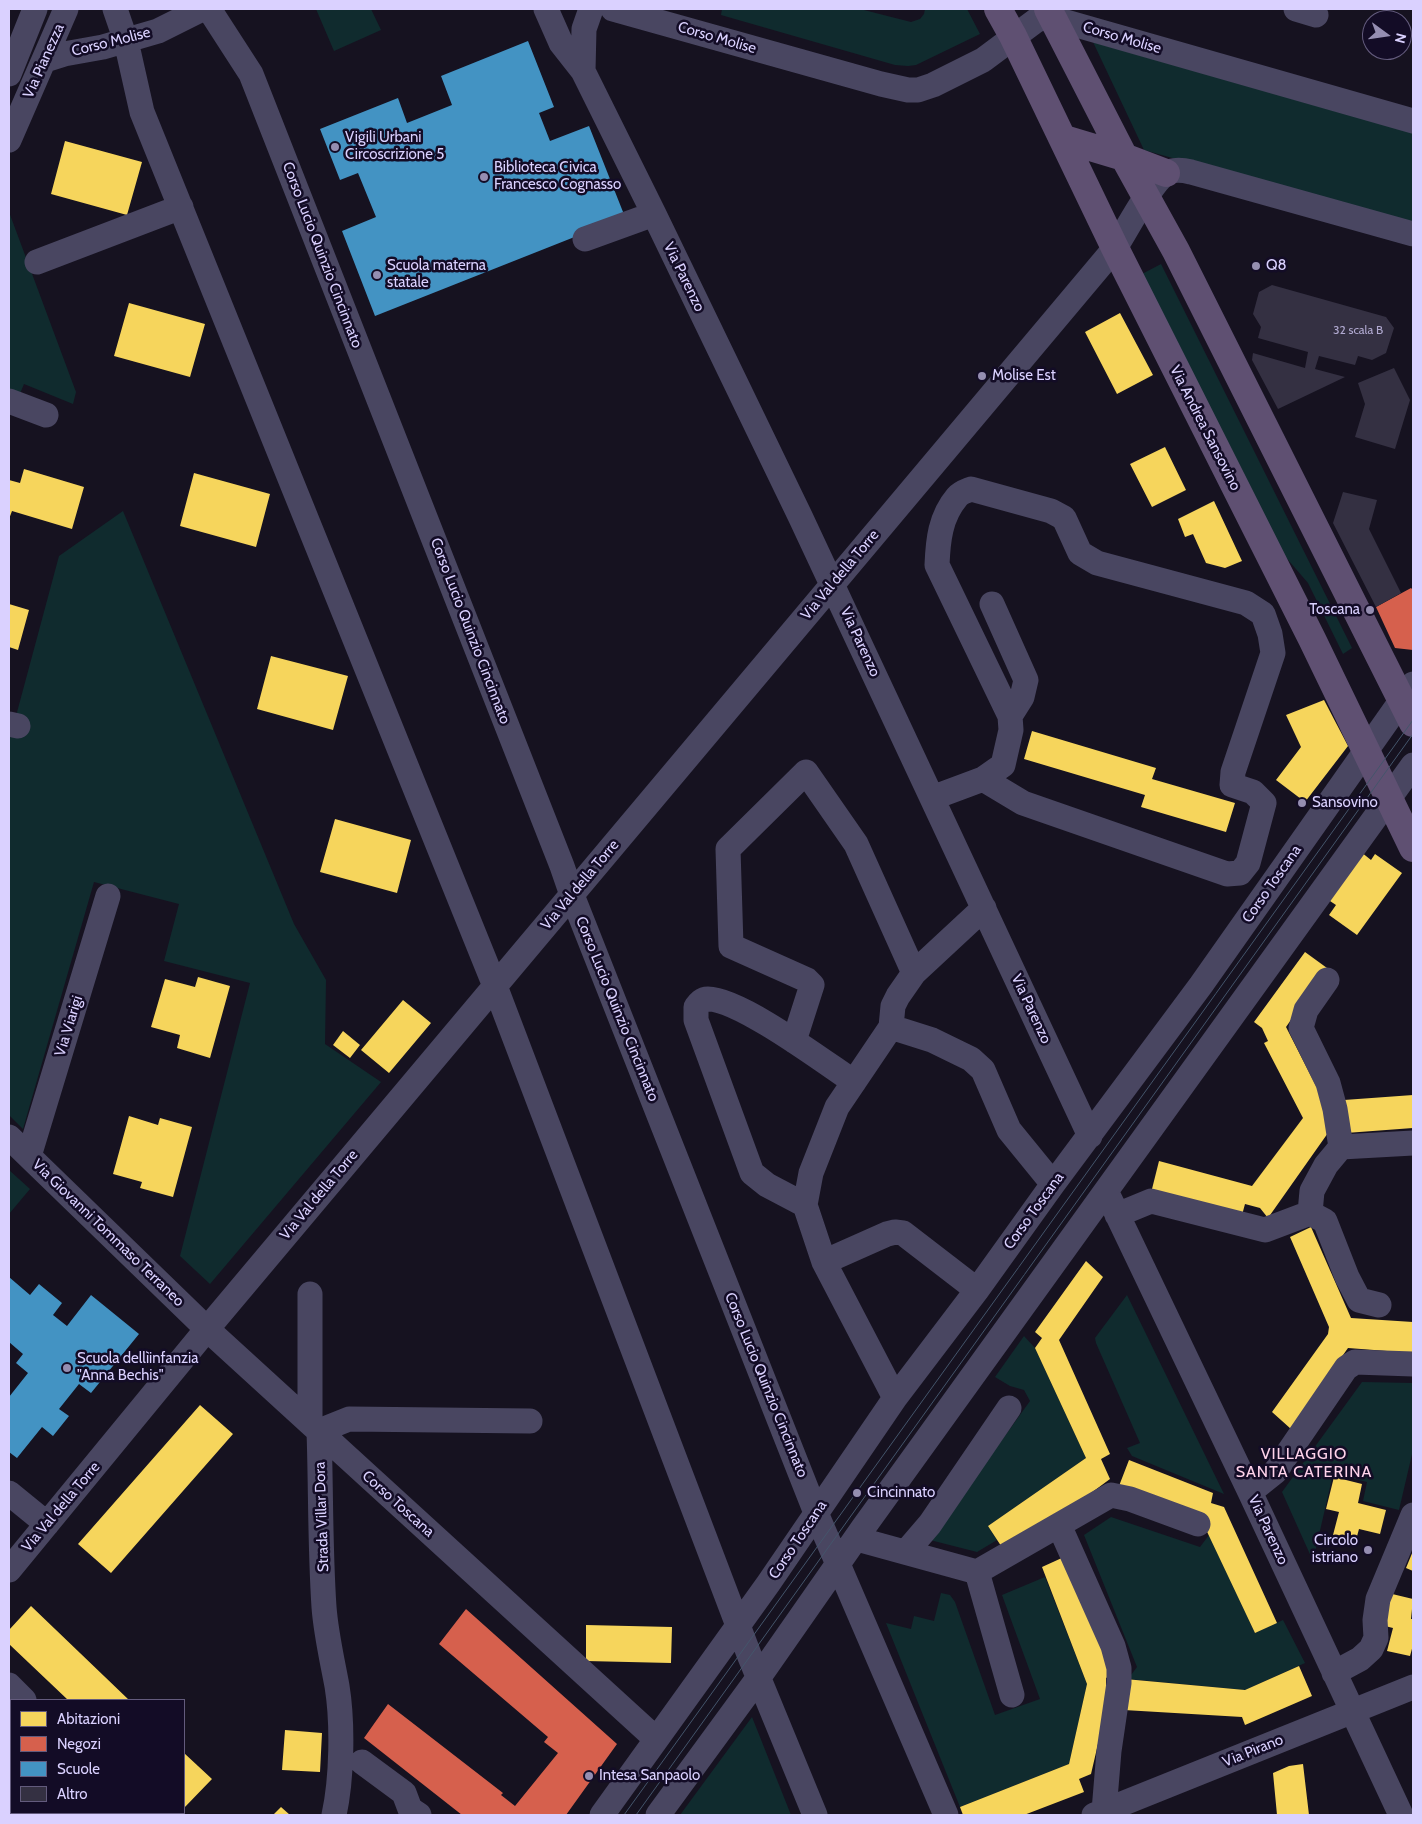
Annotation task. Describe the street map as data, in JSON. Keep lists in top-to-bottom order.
{
  "streets": {
    "main road": ["Via Andrea Sansovino"],
    "street": [
      "Corso Molise",
      "Via Pianezza",
      "Corso Lucio Quinzio Cincinnato",
      "Via Parenzo",
      "Via Val della Torre",
      "Corso Toscana",
      "Via Viarigi",
      "Via Giovanni Tommaso Terraneo",
      "Strada Villar Dora",
      "Via Pirano"
    ]
  },
  "crossings": [
    ["Corso Molise", "Via Pianezza"],
    ["Corso Molise", "Via Andrea Sansovino"],
    ["Corso Lucio Quinzio Cincinnato", "Via Val della Torre"],
    ["Corso Lucio Quinzio Cincinnato", "Corso Toscana"],
    ["Via Parenzo", "Via Val della Torre"],
    ["Via Parenzo", "Corso Toscana"],
    ["Via Parenzo", "Via Pirano"],
    ["Via Andrea Sansovino", "Via Val della Torre"],
    ["Via Andrea Sansovino", "Corso Toscana"],
    ["Via Val della Torre", "Corso Toscana"],
    ["Via Val della Torre", "Via Giovanni Tommaso Terraneo"],
    ["Corso Toscana", "Via Giovanni Tommaso Terraneo"],
    ["Corso Toscana", "Strada Villar Dora"],
    ["Via Viarigi", "Via Giovanni Tommaso Terraneo"]
  ],
  "districts": ["VILLAGGIO SANTA CATERINA"],
  "places": [
    "Vigili Urbani Circoscrizione 5",
    "Biblioteca Civica Francesco Cognasso",
    "Q8",
    "Scuola materna statale",
    "Molise Est",
    "Toscana",
    "Sansovino",
    "Scuola dellìinfanzia \"Anna Bechis\"",
    "Cincinnato",
    "Circolo istriano",
    "Intesa Sanpaolo"
  ],
  "house_numbers": ["32 scala B"],
  "legend": [
    "Abitazioni",
    "Negozi",
    "Scuole",
    "Altro"
  ],
  "north": "right"
}
